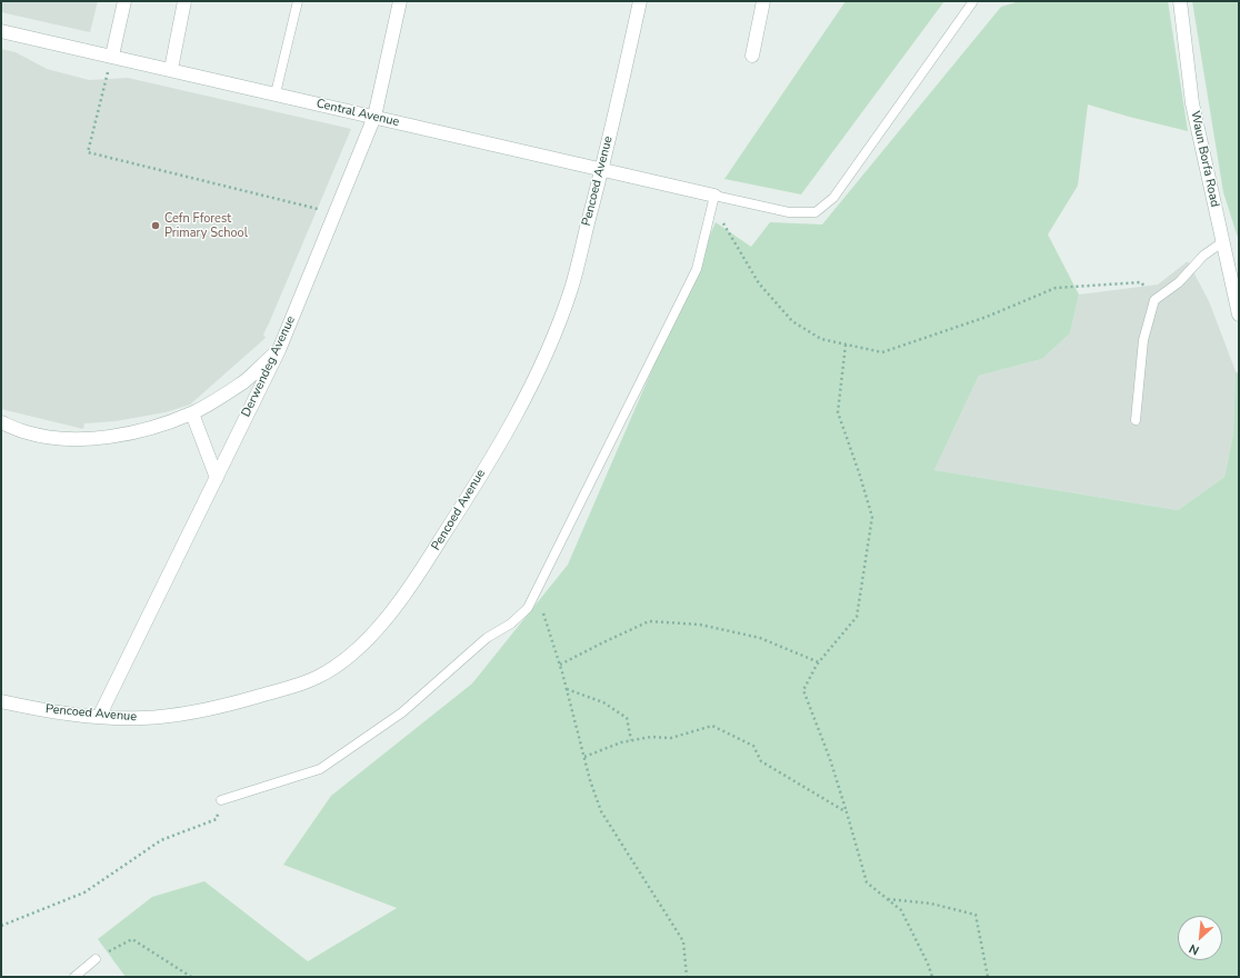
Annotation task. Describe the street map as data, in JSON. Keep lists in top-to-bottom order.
{
  "streets": {
    "street": [
      "Central Avenue",
      "Waun Borfa Road",
      "Pencoed Avenue",
      "Derwendeg Avenue"
    ]
  },
  "crossings": [
    ["Central Avenue", "Pencoed Avenue"],
    ["Central Avenue", "Derwendeg Avenue"],
    ["Pencoed Avenue", "Derwendeg Avenue"]
  ],
  "places": ["Cefn Fforest Primary School"],
  "north": "bottom left"
}
